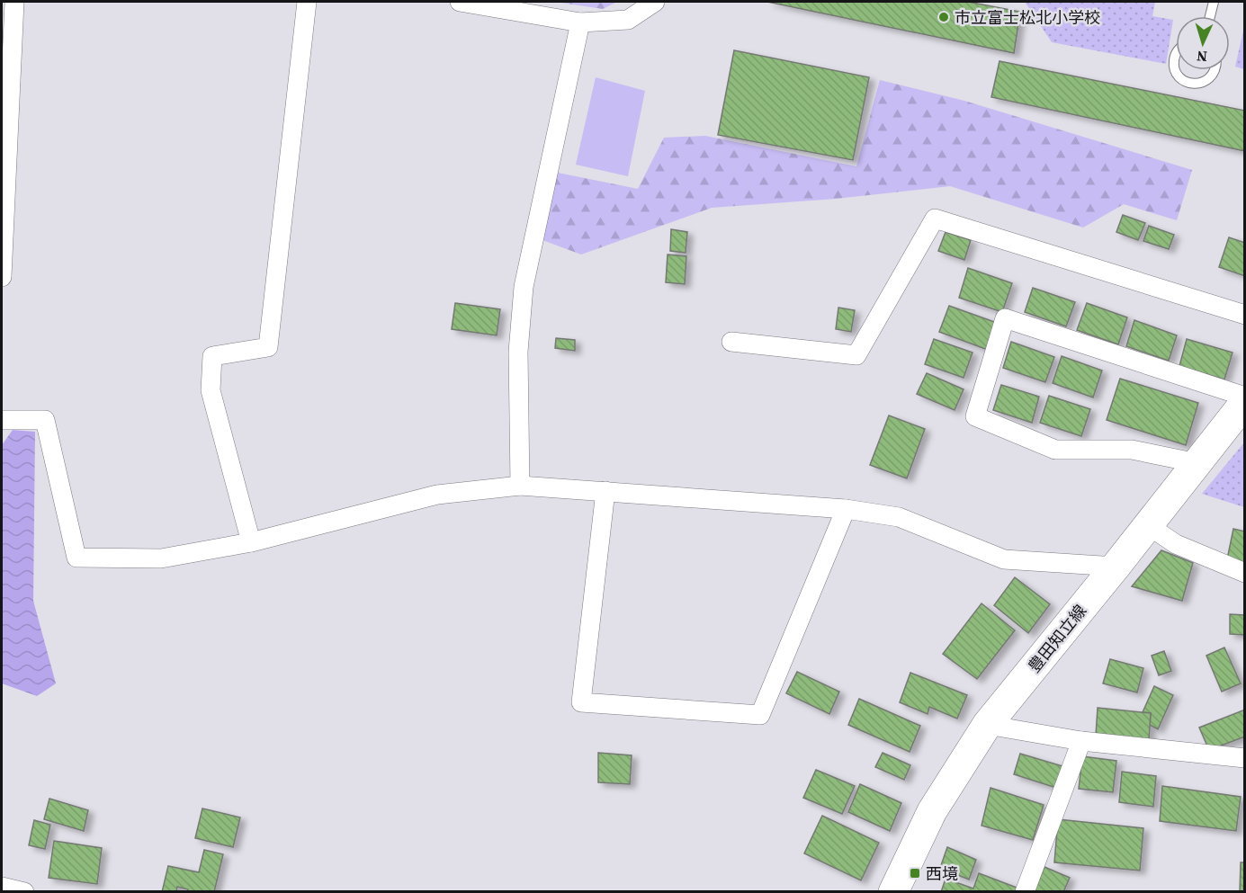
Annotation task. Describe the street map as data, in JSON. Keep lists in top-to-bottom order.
{
  "streets": {
    "main road": ["豊田知立線"]
  },
  "places": {
    "other": ["市立富士松北小学校"],
    "transit": ["西境"]
  },
  "north": "bottom"
}
